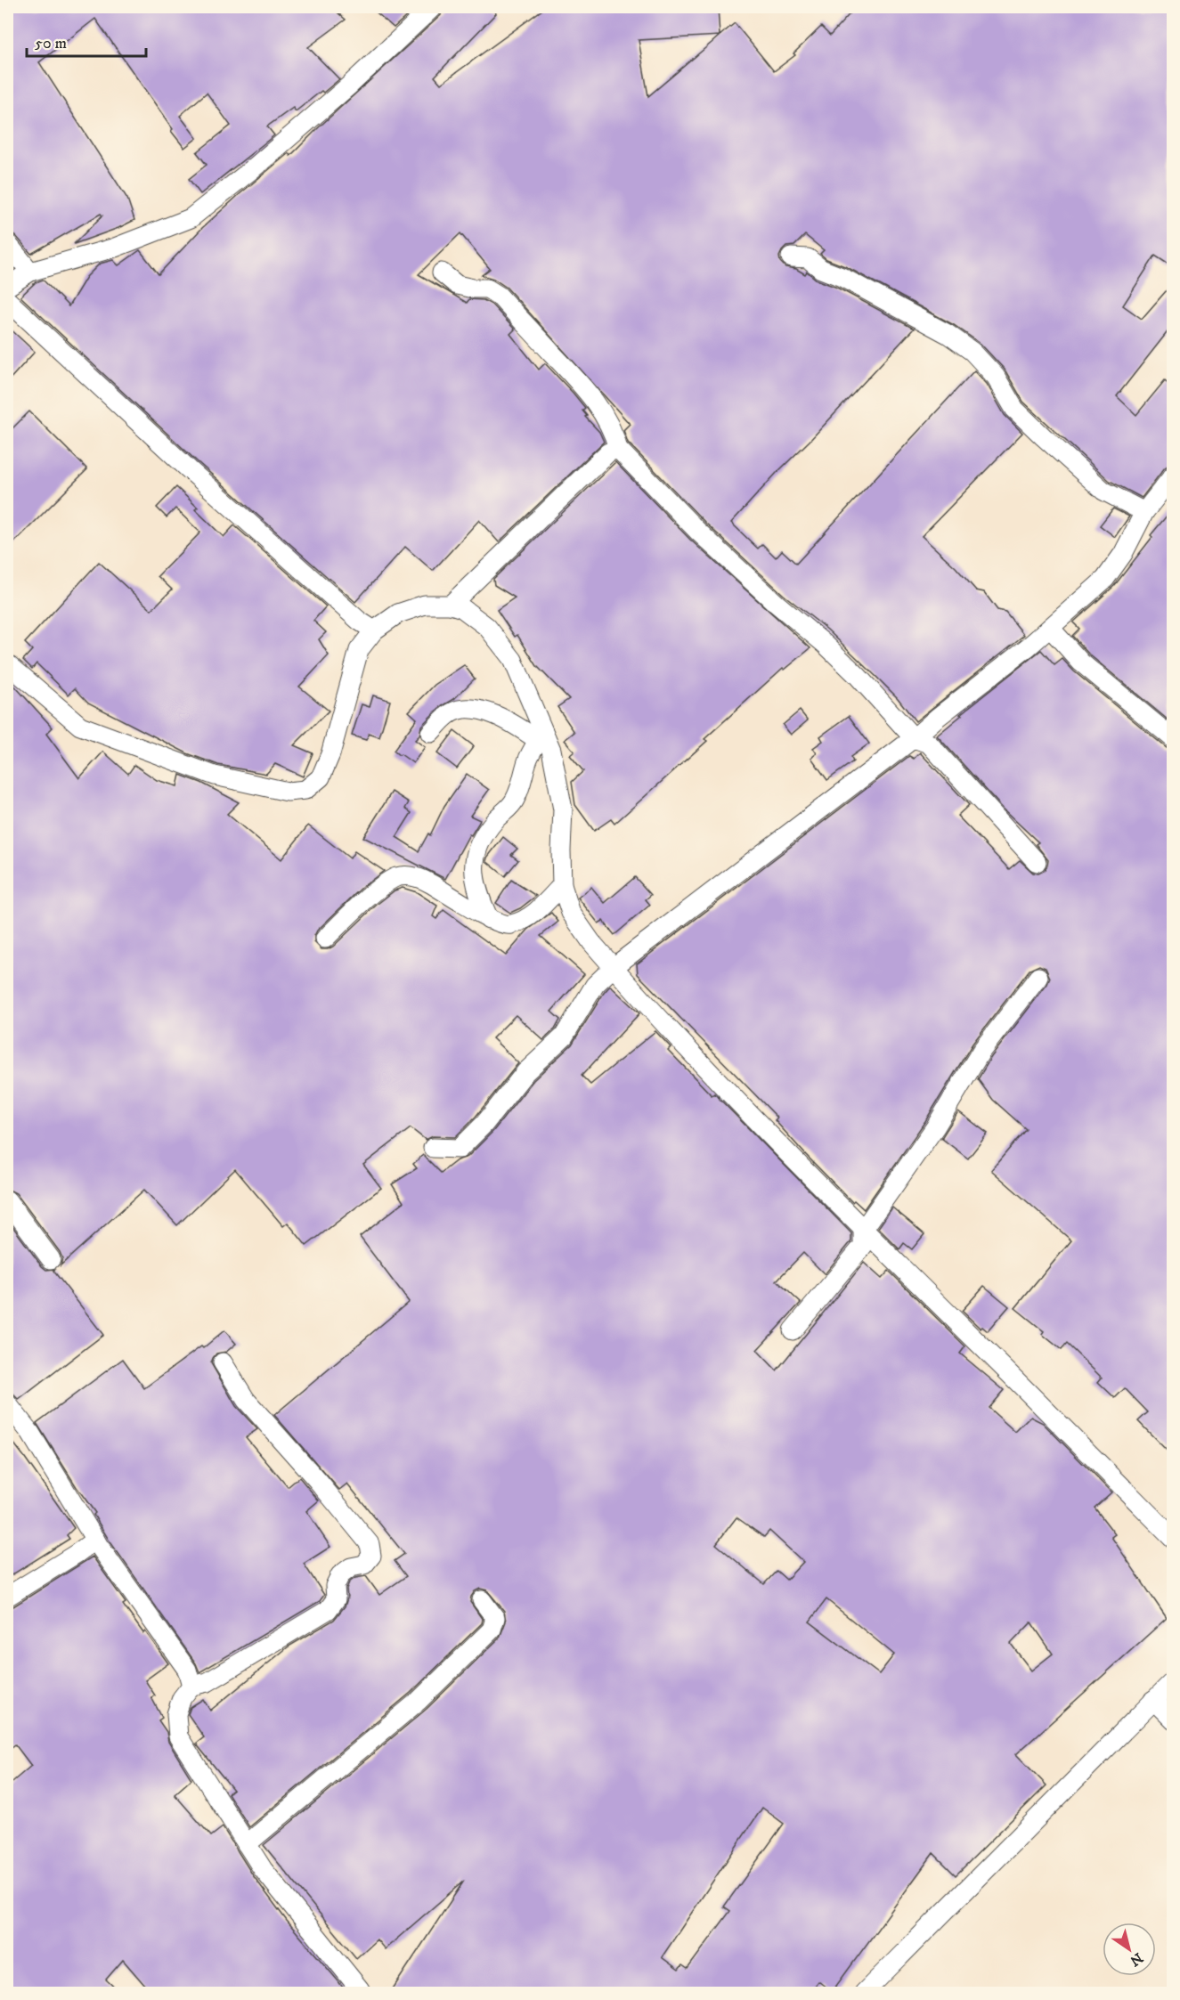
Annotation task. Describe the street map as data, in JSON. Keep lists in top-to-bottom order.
{
  "scale_bar": "50 m",
  "north": "bottom right"
}
